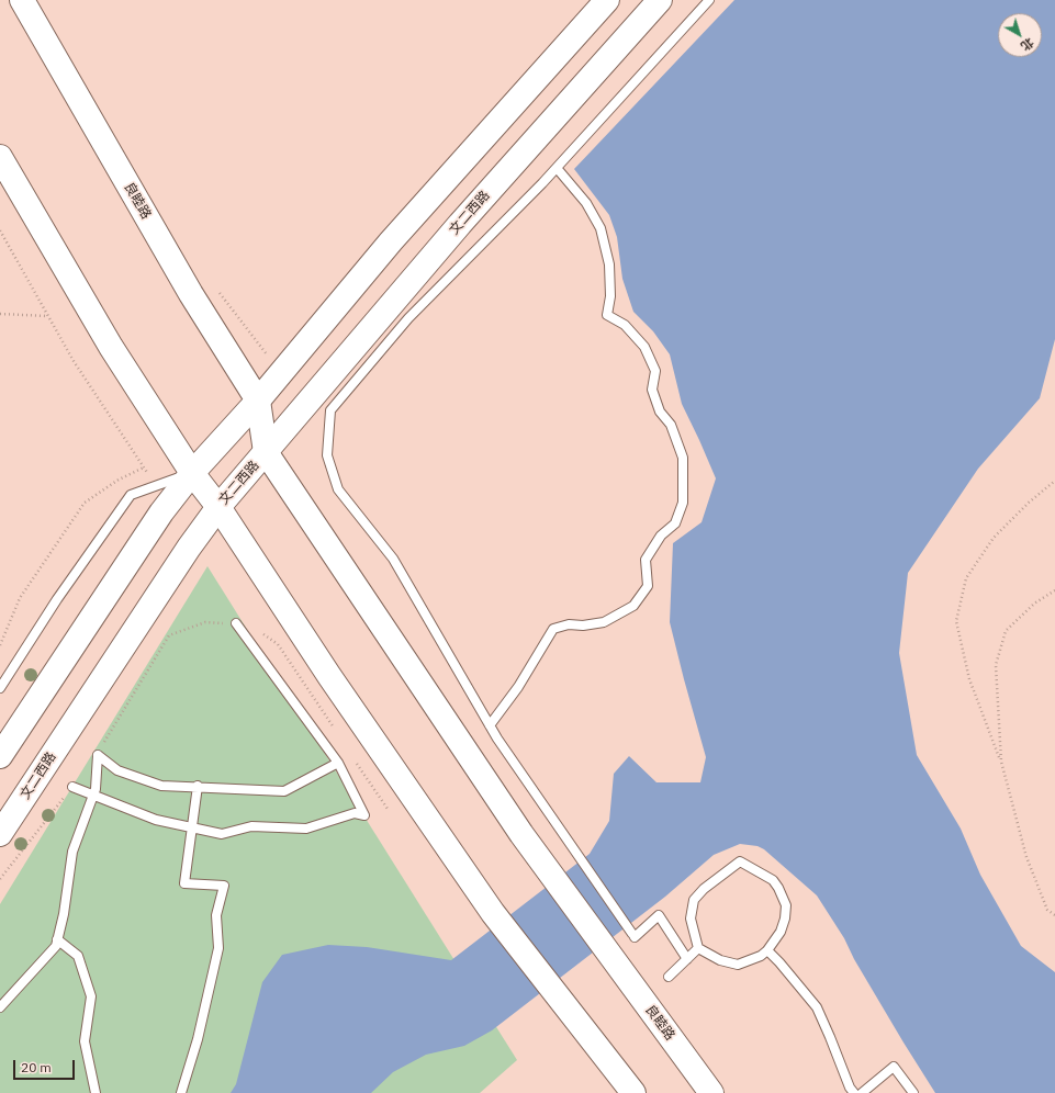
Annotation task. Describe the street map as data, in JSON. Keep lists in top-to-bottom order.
{
  "streets": {
    "main road": ["良睦路", "文二西路"]
  },
  "crossings": [
    ["良睦路", "文二西路"]
  ],
  "scale_bar": "20 m",
  "north": "bottom right"
}
